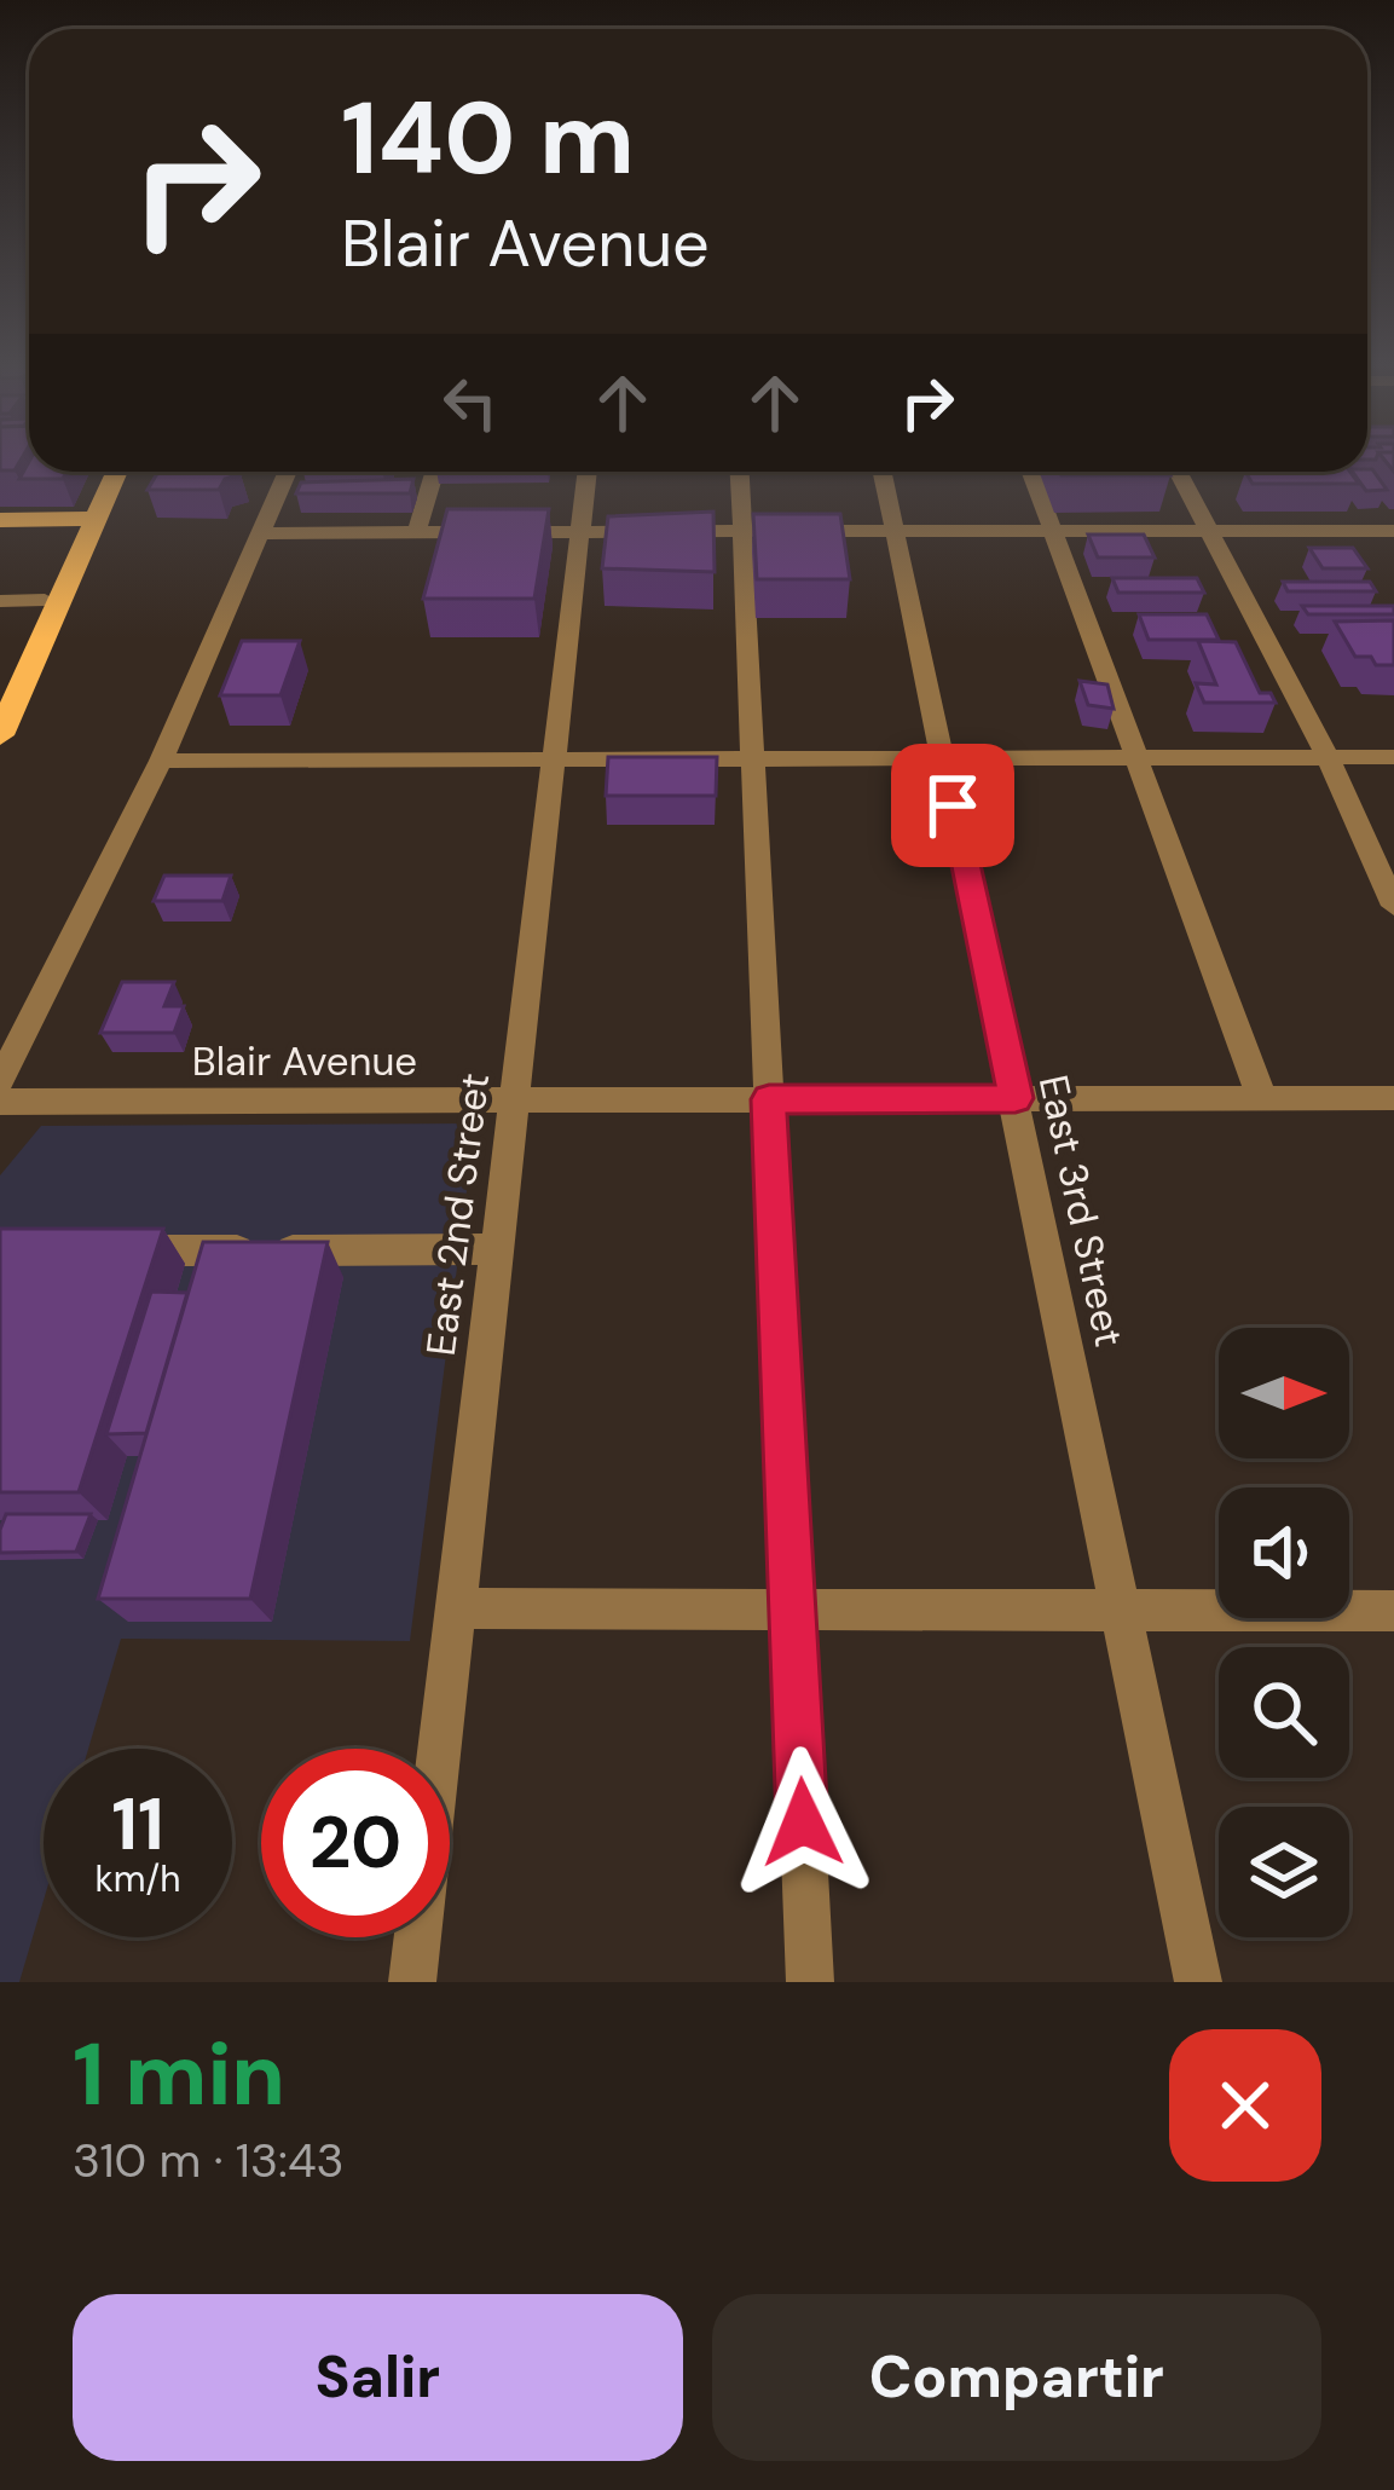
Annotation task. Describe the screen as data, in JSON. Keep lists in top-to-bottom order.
{
  "streets": {
    "street": ["Blair Avenue", "East 3rd Street", "East 2nd Street"]
  },
  "crossings": [
    ["Blair Avenue", "East 3rd Street"],
    ["Blair Avenue", "East 2nd Street"]
  ],
  "north": "right",
  "page": {
    "turn": ["140 m", "Blair Avenue"],
    "speed": "11 km/h",
    "limit": "20",
    "heading": ["1 min", "310 m · 13:43"],
    "buttons": ["Salir", "Compartir"]
  }
}
